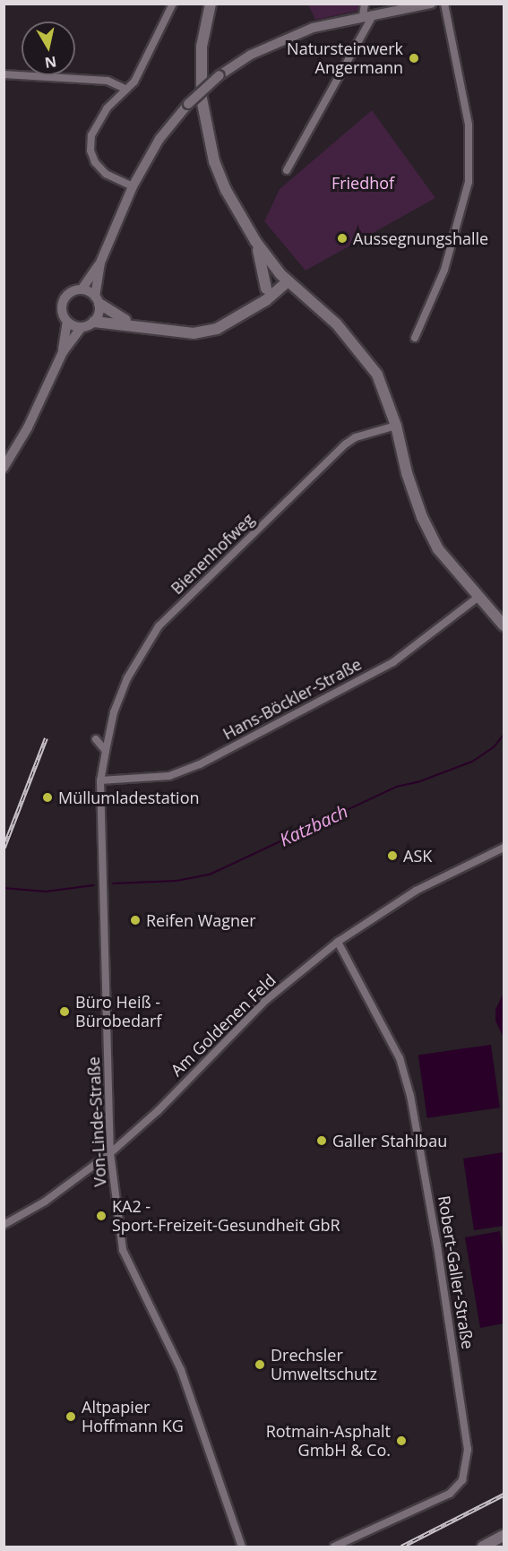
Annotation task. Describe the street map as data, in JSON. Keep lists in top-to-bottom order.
{
  "streets": {
    "street": [
      "Bienenhofweg",
      "Hans-Böckler-Straße",
      "Am Goldenen Feld",
      "Von-Linde-Straße",
      "Robert-Galler-Straße"
    ]
  },
  "crossings": [
    ["Bienenhofweg", "Von-Linde-Straße"],
    ["Hans-Böckler-Straße", "Von-Linde-Straße"],
    ["Am Goldenen Feld", "Von-Linde-Straße"],
    ["Am Goldenen Feld", "Robert-Galler-Straße"]
  ],
  "water": ["Katzbach"],
  "parks": ["Friedhof"],
  "places": [
    "Natursteinwerk Angermann",
    "Aussegnungshalle",
    "Müllumladestation",
    "ASK",
    "Reifen Wagner",
    "Büro Heiß - Bürobedarf",
    "Galler Stahlbau",
    "KA2 - Sport-Freizeit-Gesundheit GbR",
    "Drechsler Umweltschutz",
    "Altpapier Hoffmann KG",
    "Rotmain-Asphalt GmbH & Co."
  ],
  "north": "bottom"
}
